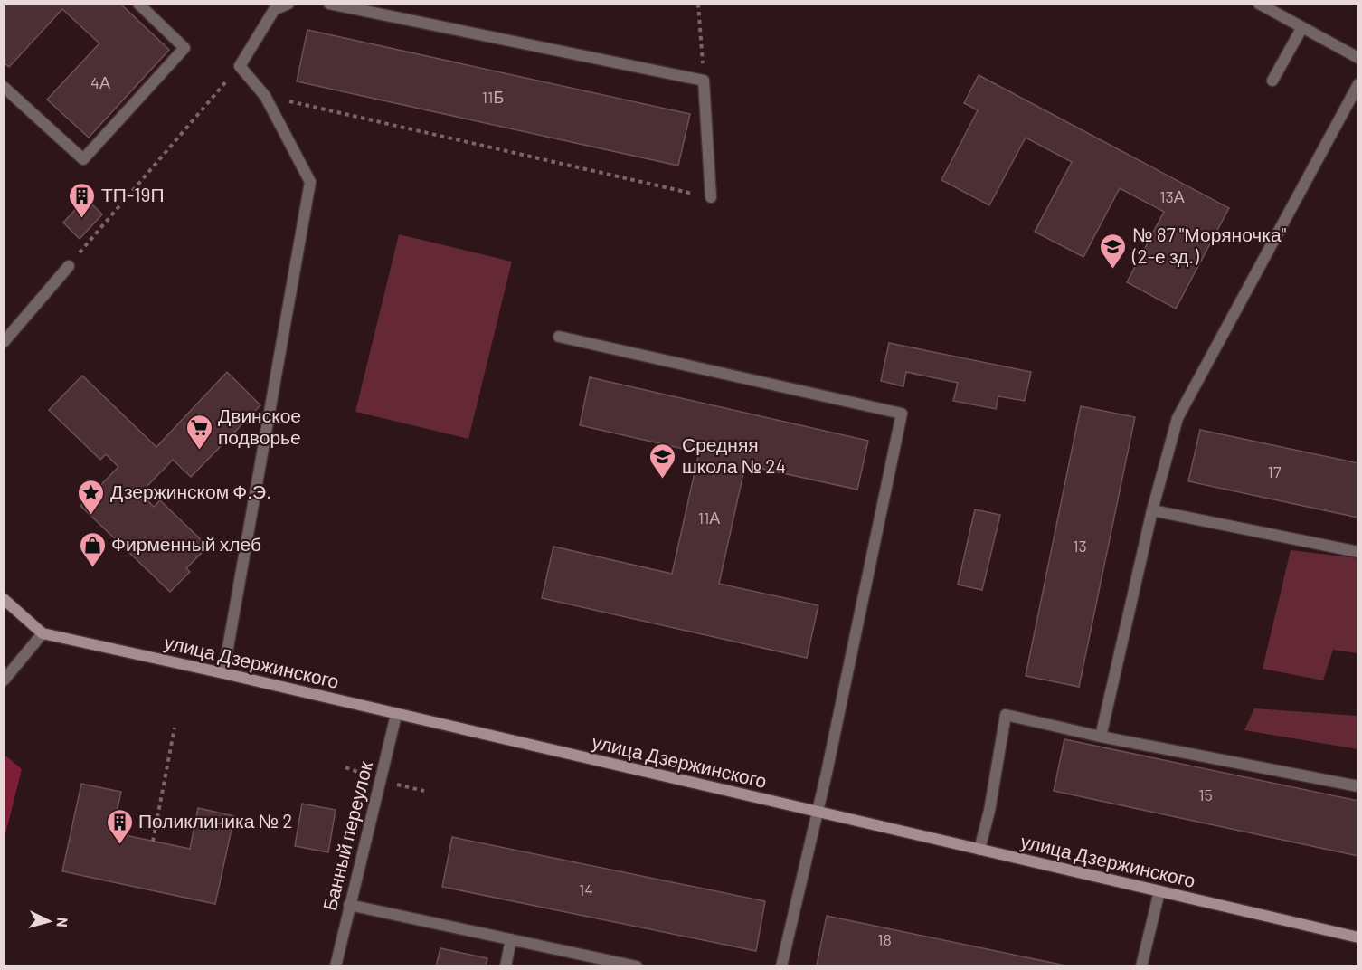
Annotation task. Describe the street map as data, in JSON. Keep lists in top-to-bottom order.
{
  "streets": {
    "street": ["улица Дзержинского", "Банный переулок"]
  },
  "crossings": [
    ["улица Дзержинского", "Банный переулок"]
  ],
  "places": {
    "building": ["ТП-19П", "Поликлиника № 2"],
    "school or university": ["№ 87 \"Моряночка\" (2-е зд.)", "Средняя школа № 24"],
    "supermarket": ["Двинское подворье"],
    "place": ["Дзержинском Ф.Э."],
    "shop": ["Фирменный хлеб"]
  },
  "house_numbers": [
    "4А",
    "11Б",
    "13А",
    "17",
    "11А",
    "13",
    "15",
    "14",
    "18"
  ],
  "north": "right"
}
